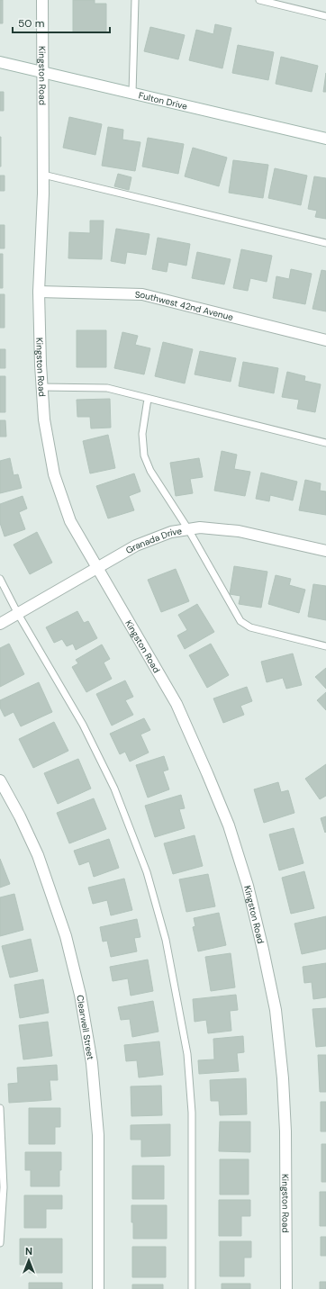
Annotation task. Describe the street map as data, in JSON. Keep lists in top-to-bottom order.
{
  "streets": {
    "street": [
      "Kingston Road",
      "Fulton Drive",
      "Southwest 42nd Avenue",
      "Granada Drive",
      "Clearwell Street"
    ]
  },
  "crossings": [
    ["Kingston Road", "Fulton Drive"],
    ["Kingston Road", "Southwest 42nd Avenue"],
    ["Kingston Road", "Granada Drive"]
  ],
  "scale_bar": "50 m",
  "north": "top"
}
